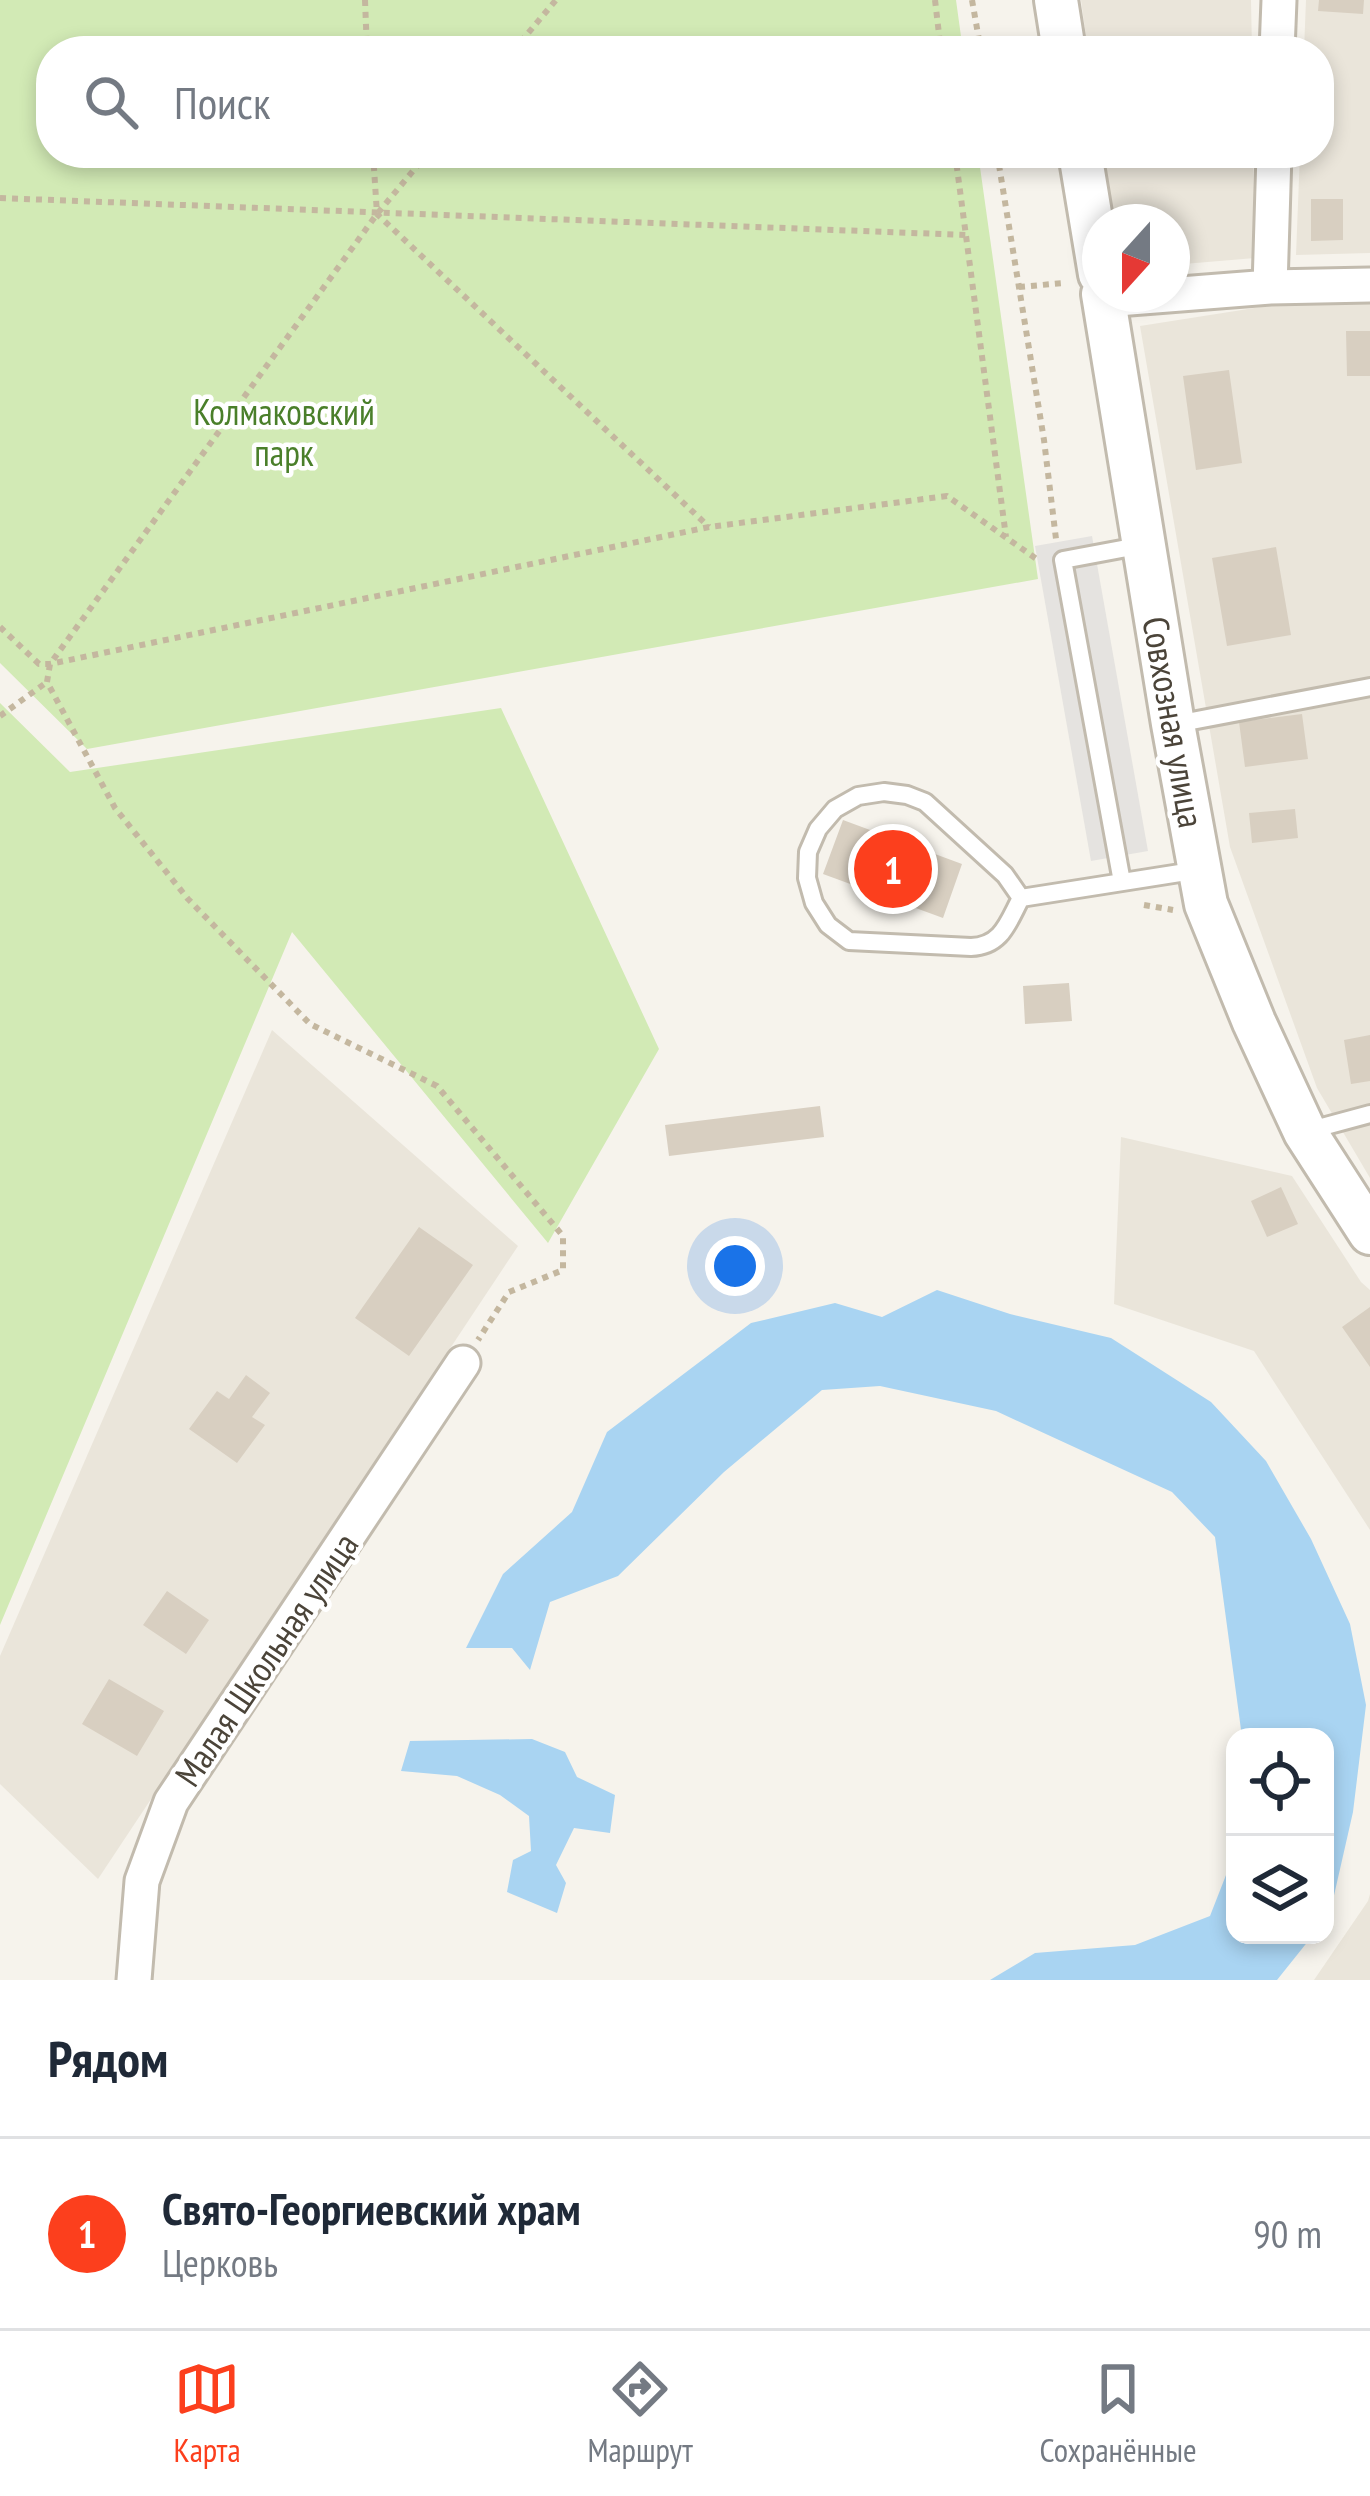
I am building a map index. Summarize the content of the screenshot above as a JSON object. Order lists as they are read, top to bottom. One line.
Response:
{"streets":{"street":["Совхозная улица","Малая Школьная улица"]},"parks":["Колмаковский парк"],"north":"bottom","page":{"search":"Поиск","pins":"1","heading":"Рядом","list":[{"mark":"1","name":"Свято-Георгиевский храм","note":"Церковь","value":"90 m"}],"nav":["Карта","Маршрут","Сохранённые"]}}
